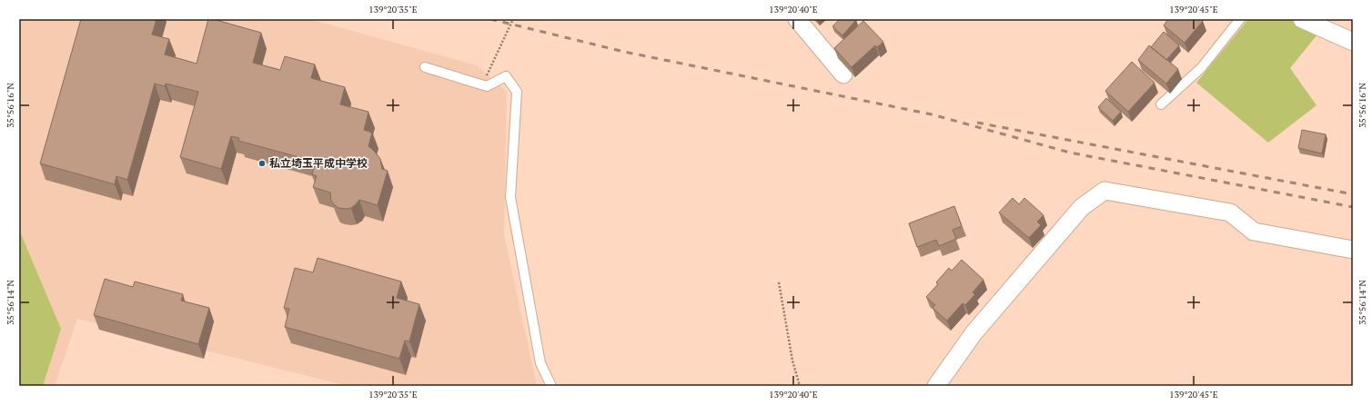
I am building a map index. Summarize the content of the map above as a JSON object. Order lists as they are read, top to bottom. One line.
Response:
{"places":["私立埼玉平成中学校"],"coordinates":["139°20'35\"E","139°20'40\"E","139°20'45\"E","35°56'16\"N","35°56'14\"N"]}
